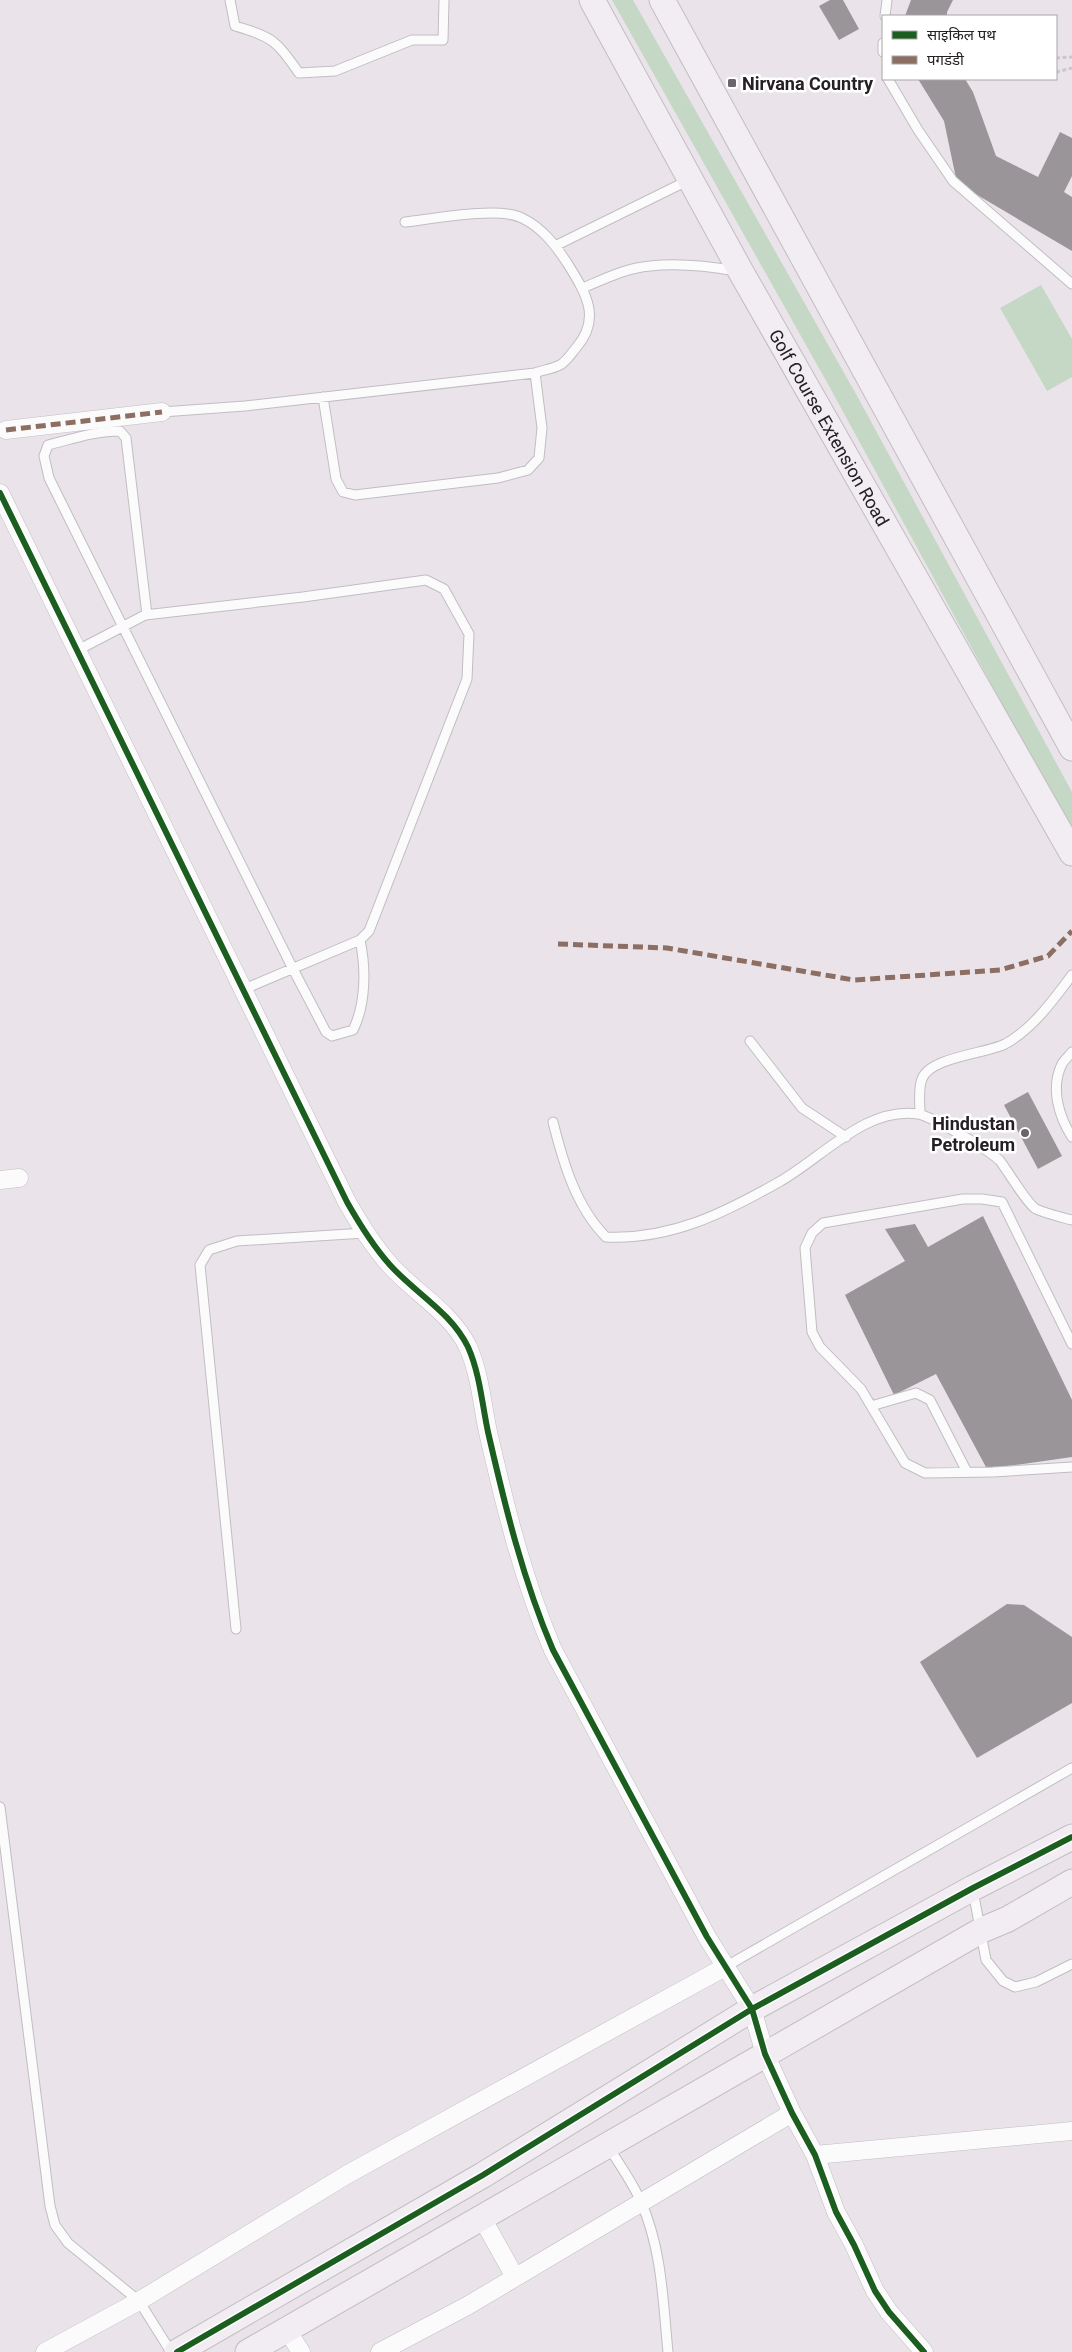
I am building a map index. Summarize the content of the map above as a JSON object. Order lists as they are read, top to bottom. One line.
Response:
{"streets":{"street":["Golf Course Extension Road"]},"places":{"transit":["Nirvana Country"],"other":["Hindustan Petroleum"]},"legend":["साइकिल पथ","पगडंडी"]}
